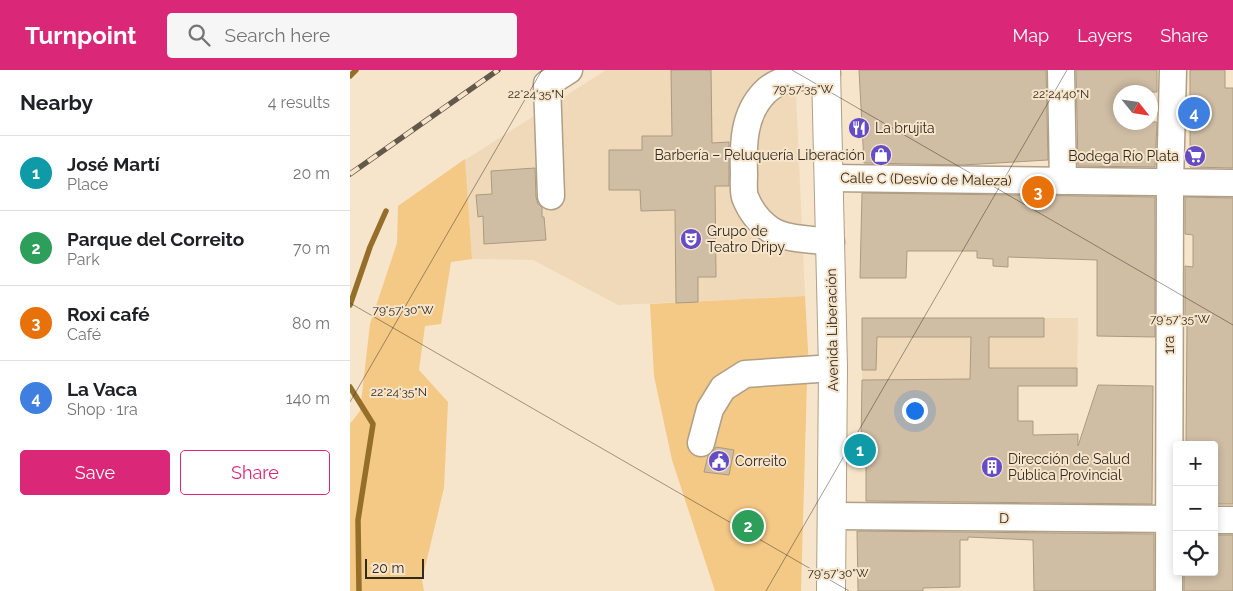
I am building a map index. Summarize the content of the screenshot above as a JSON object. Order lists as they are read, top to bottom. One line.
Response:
{"streets":{"main road":["Avenida Liberación"],"street":["Calle C (Desvío de Maleza)","1ra","D"]},"crossings":[["Calle C (Desvío de Maleza)","Avenida Liberación"],["Calle C (Desvío de Maleza)","1ra"],["Avenida Liberación","D"],["1ra","D"]],"places":{"restaurant":["La brujita"],"shop":["Barbería – Peluquería Liberación"],"supermarket":["Bodega Río Plata"],"theatre":["Grupo de Teatro Dripy"],"public building":["Correito"],"building":["Dirección de Salud Pública Provincial"]},"scale_bar":"20 m","north":"bottom right","page":{"header":"Turnpoint","search":"Search here","nav":["Map","Layers","Share"],"heading":["Nearby","4 results"],"pins":["4","3","1","2"],"list":[{"mark":"1","name":"José Martí","note":"Place","value":"20 m"},{"mark":"2","name":"Parque del Correito","note":"Park","value":"70 m"},{"mark":"3","name":"Roxi café","note":"Café","value":"80 m"},{"mark":"4","name":"La Vaca","note":"Shop · 1ra","value":"140 m"}],"buttons":["Save","Share"],"map_buttons":["+","−"],"scale":"20 m"},"coordinates":["79°57'35\"W","22°24'35\"N","22°24'40\"N","79°57'30\"W"]}
